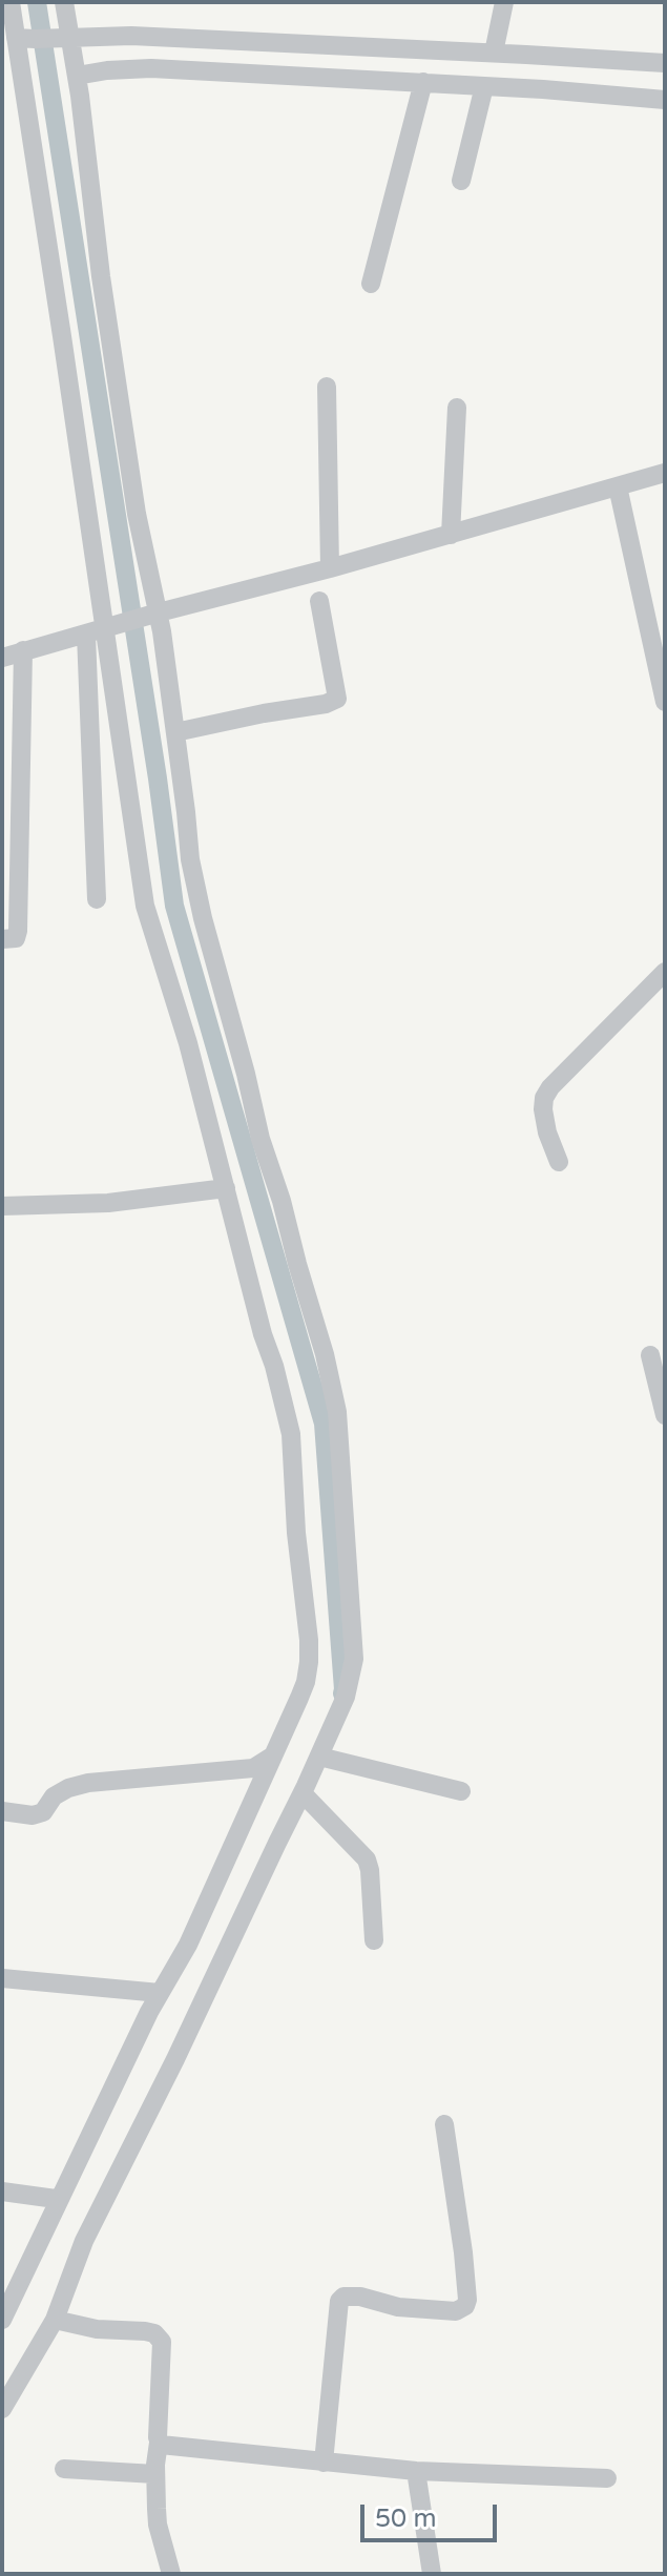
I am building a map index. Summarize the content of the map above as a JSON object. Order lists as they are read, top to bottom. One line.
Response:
{"scale_bar":"50 m"}
